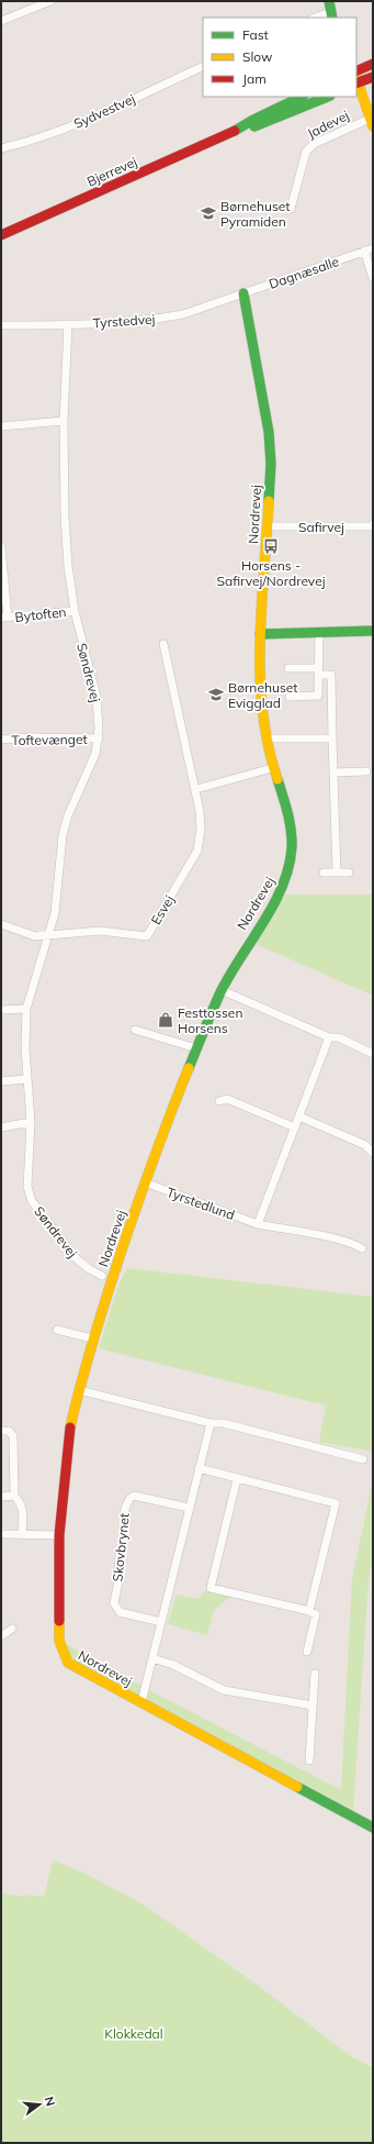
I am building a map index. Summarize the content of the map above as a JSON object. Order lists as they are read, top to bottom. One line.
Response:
{"streets":{"street":["Sydvestvej","Jadevej","Bjerrevej","Dagnæsalle","Tyrstedvej","Nordrevej","Safirvej","Bytoften","Søndrevej","Toftevænget","Esvej","Tyrstedlund","Skovbrynet"]},"crossings":[["Dagnæsalle","Tyrstedvej"],["Dagnæsalle","Nordrevej"],["Tyrstedvej","Nordrevej"],["Tyrstedvej","Søndrevej"],["Nordrevej","Safirvej"],["Nordrevej","Tyrstedlund"],["Bytoften","Søndrevej"],["Søndrevej","Toftevænget"],["Søndrevej","Esvej"]],"parks":["Klokkedal"],"places":{"school or university":["Børnehuset Pyramiden","Børnehuset Evigglad"],"bus stop":["Horsens - Safirvej/Nordrevej"],"shop":["Festtossen Horsens"]},"legend":["Fast","Slow","Jam"],"north":"right"}
